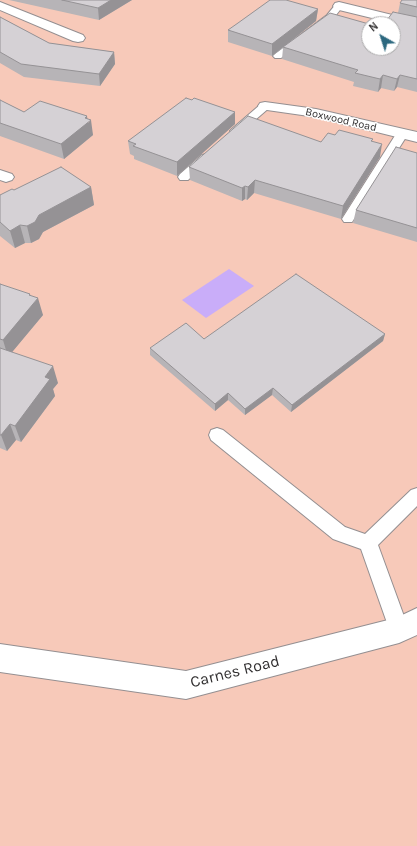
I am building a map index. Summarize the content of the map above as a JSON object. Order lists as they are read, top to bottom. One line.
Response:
{"streets":{"street":["Boxwood Road","Carnes Road"]},"north":"top left"}
